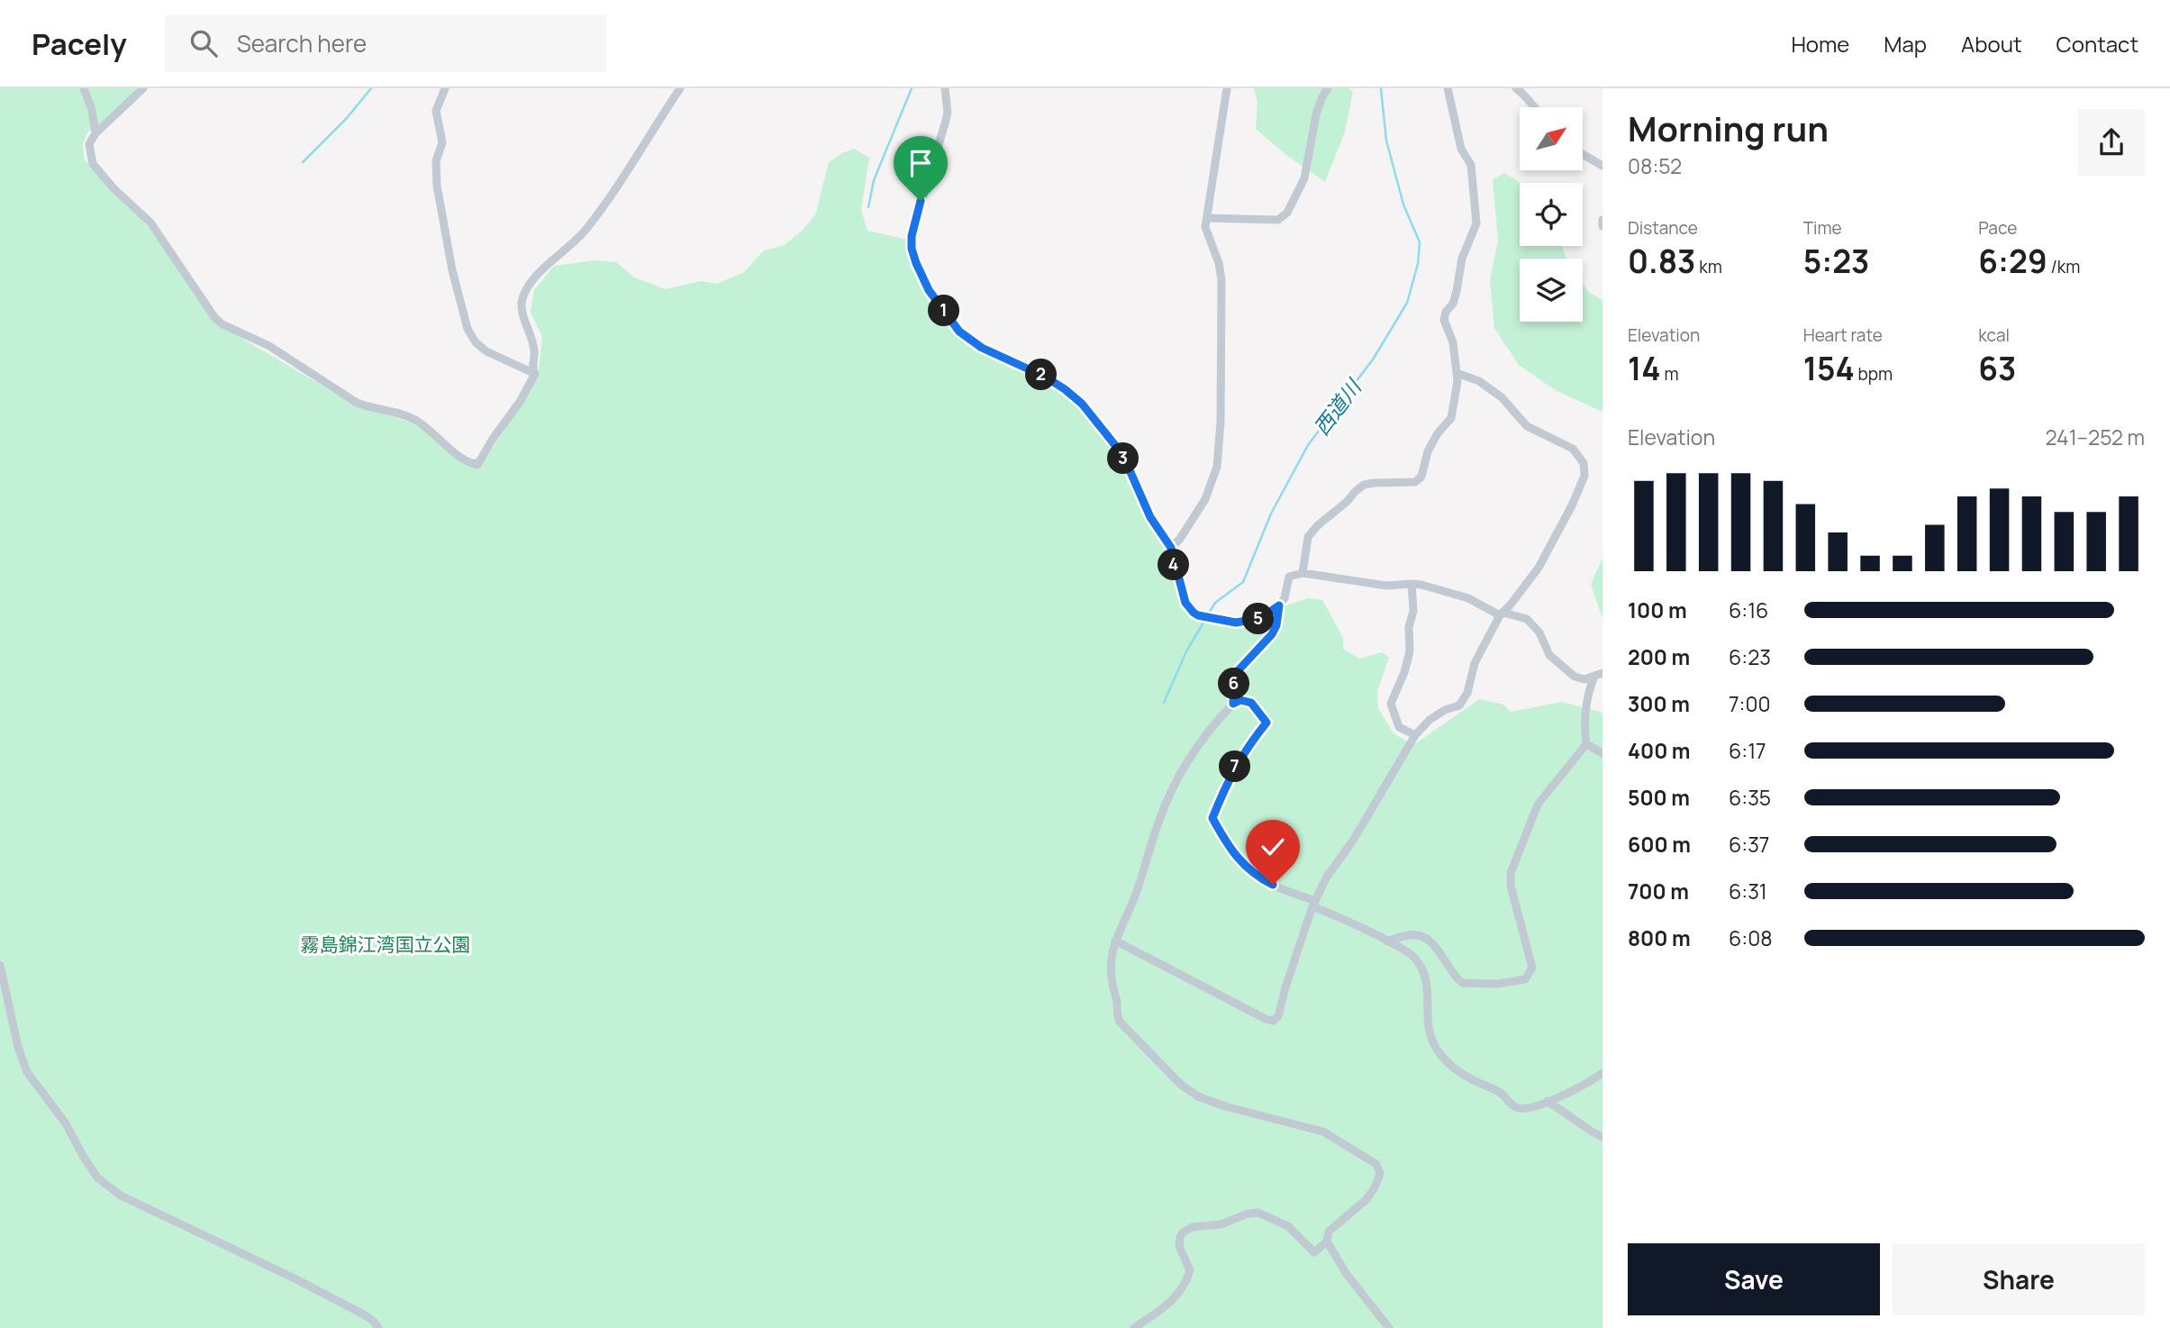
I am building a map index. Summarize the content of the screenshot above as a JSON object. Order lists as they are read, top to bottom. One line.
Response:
{"water":["西道川"],"parks":["霧島錦江湾国立公園"],"north":"top right","page":{"header":"Pacely","search":"Search here","nav":["Home","Map","About","Contact"],"heading":["Morning run","08:52"],"stats":[["Distance","0.83 km"],["Time","5:23"],["Pace","6:29 /km"],["Elevation","14 m"],["Heart rate","154 bpm"],["kcal","63"]],"pins":["1","2","3","4","5","6","7"],"chart":["Elevation","241–252 m"],"list":[{"name":"100 m","note":"6:16"},{"name":"200 m","note":"6:23"},{"name":"300 m","note":"7:00"},{"name":"400 m","note":"6:17"},{"name":"500 m","note":"6:35"},{"name":"600 m","note":"6:37"},{"name":"700 m","note":"6:31"},{"name":"800 m","note":"6:08"}],"buttons":["Save","Share"]}}
